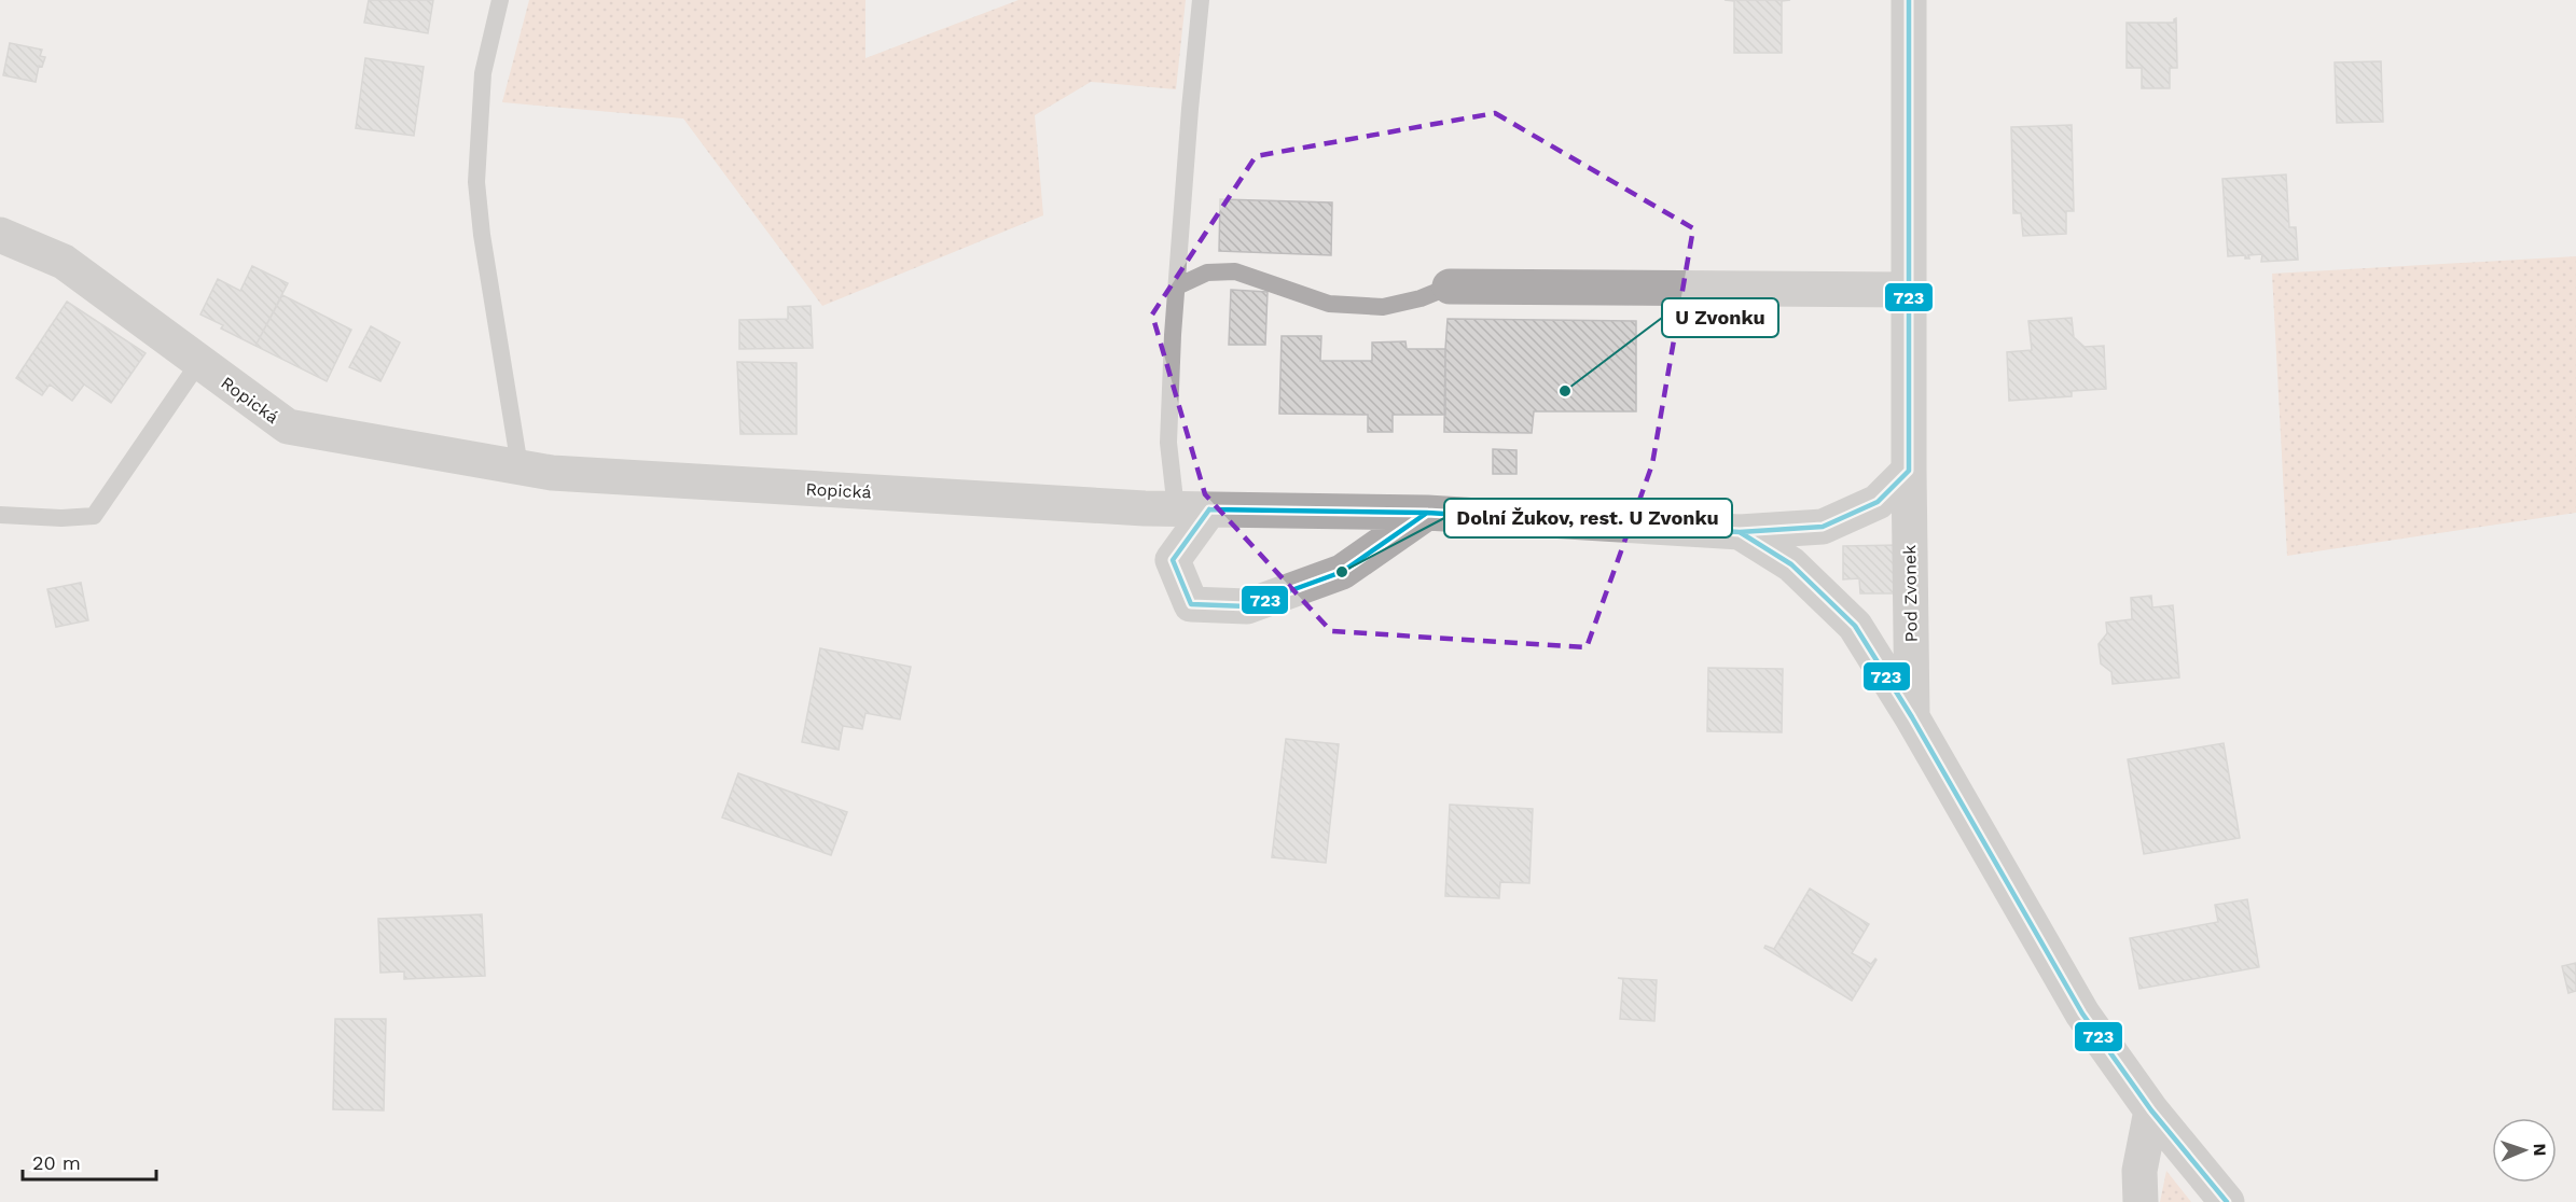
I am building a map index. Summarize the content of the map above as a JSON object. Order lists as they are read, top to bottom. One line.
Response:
{"streets":{"street":["Ropická","Pod Zvonek"]},"crossings":[["Ropická","Pod Zvonek"]],"places":["U Zvonku","Dolní Žukov, rest. U Zvonku"],"lines":["transit line 723"],"scale_bar":"20 m","north":"right"}
